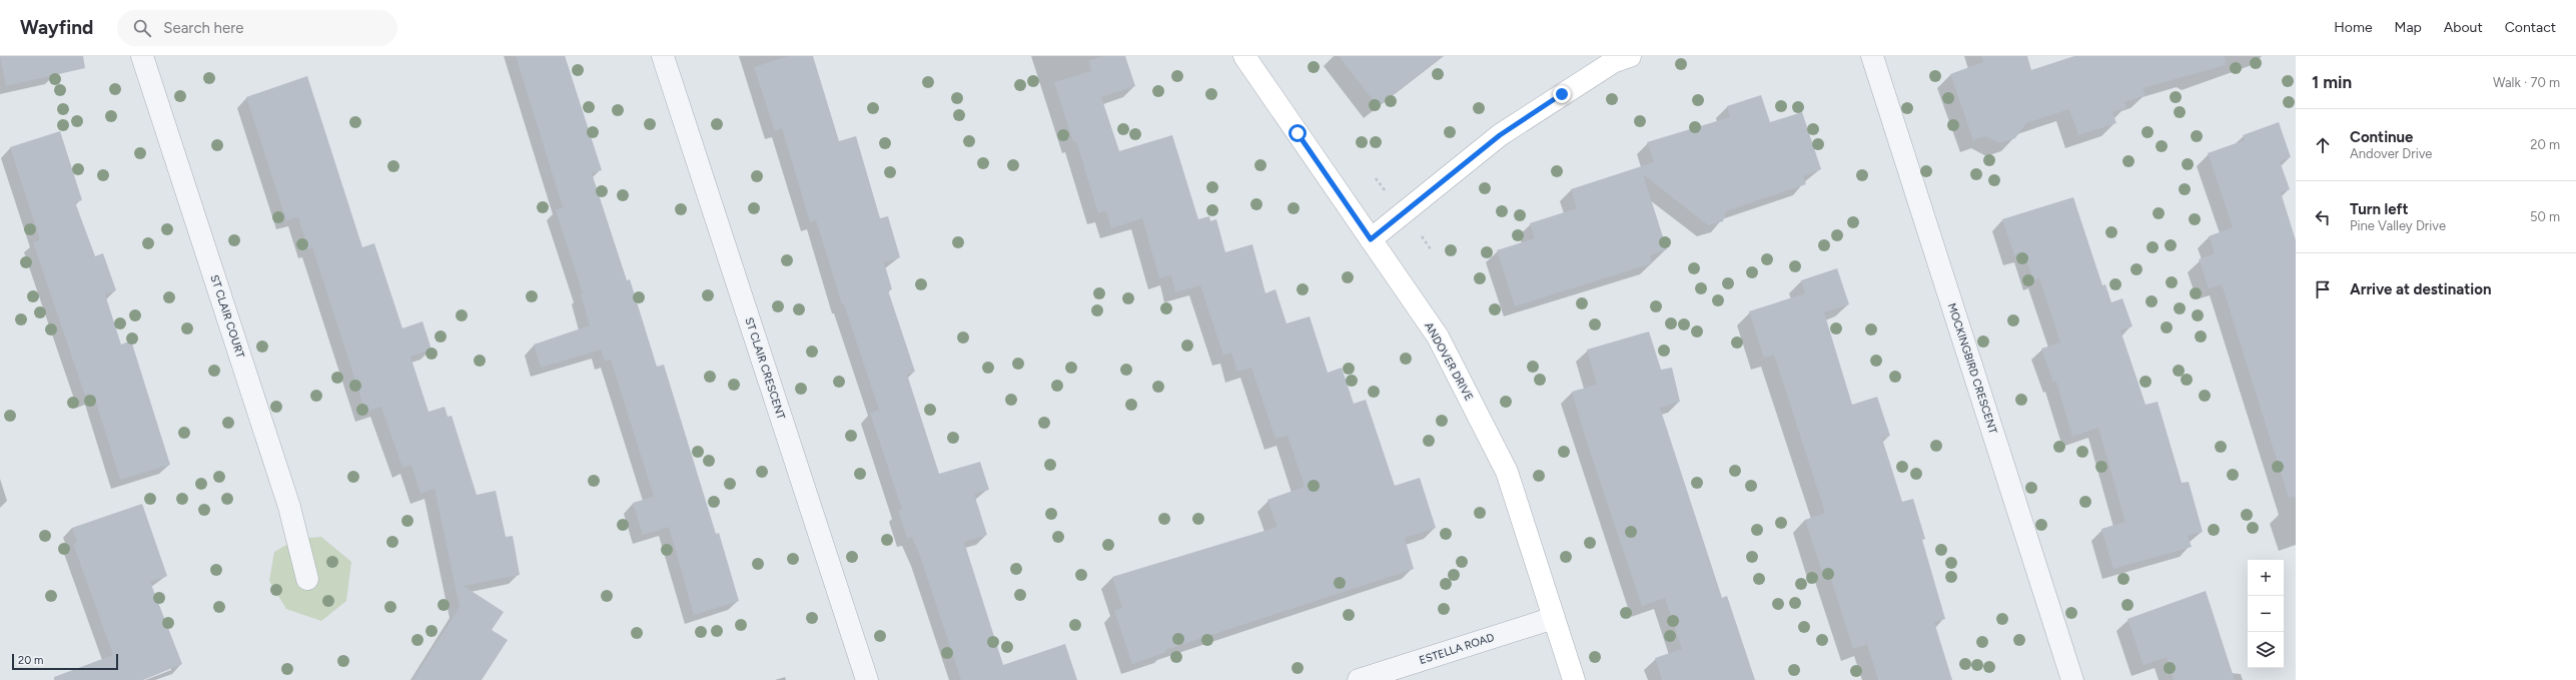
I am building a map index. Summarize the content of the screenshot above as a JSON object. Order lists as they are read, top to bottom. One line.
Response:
{"streets":{"street":["ST CLAIR COURT","ANDOVER DRIVE","ST CLAIR CRESCENT","MOCKINGBIRD CRESCENT","ESTELLA ROAD"]},"crossings":[["ANDOVER DRIVE","ESTELLA ROAD"]],"scale_bar":"20 m","page":{"header":"Wayfind","search":"Search here","nav":["Home","Map","About","Contact"],"heading":["1 min","Walk · 70 m"],"list":[["Continue","Andover Drive","20 m"],["Turn left","Pine Valley Drive","50 m"],"Arrive at destination"],"map_buttons":["+","−"],"scale":"20 m"}}
